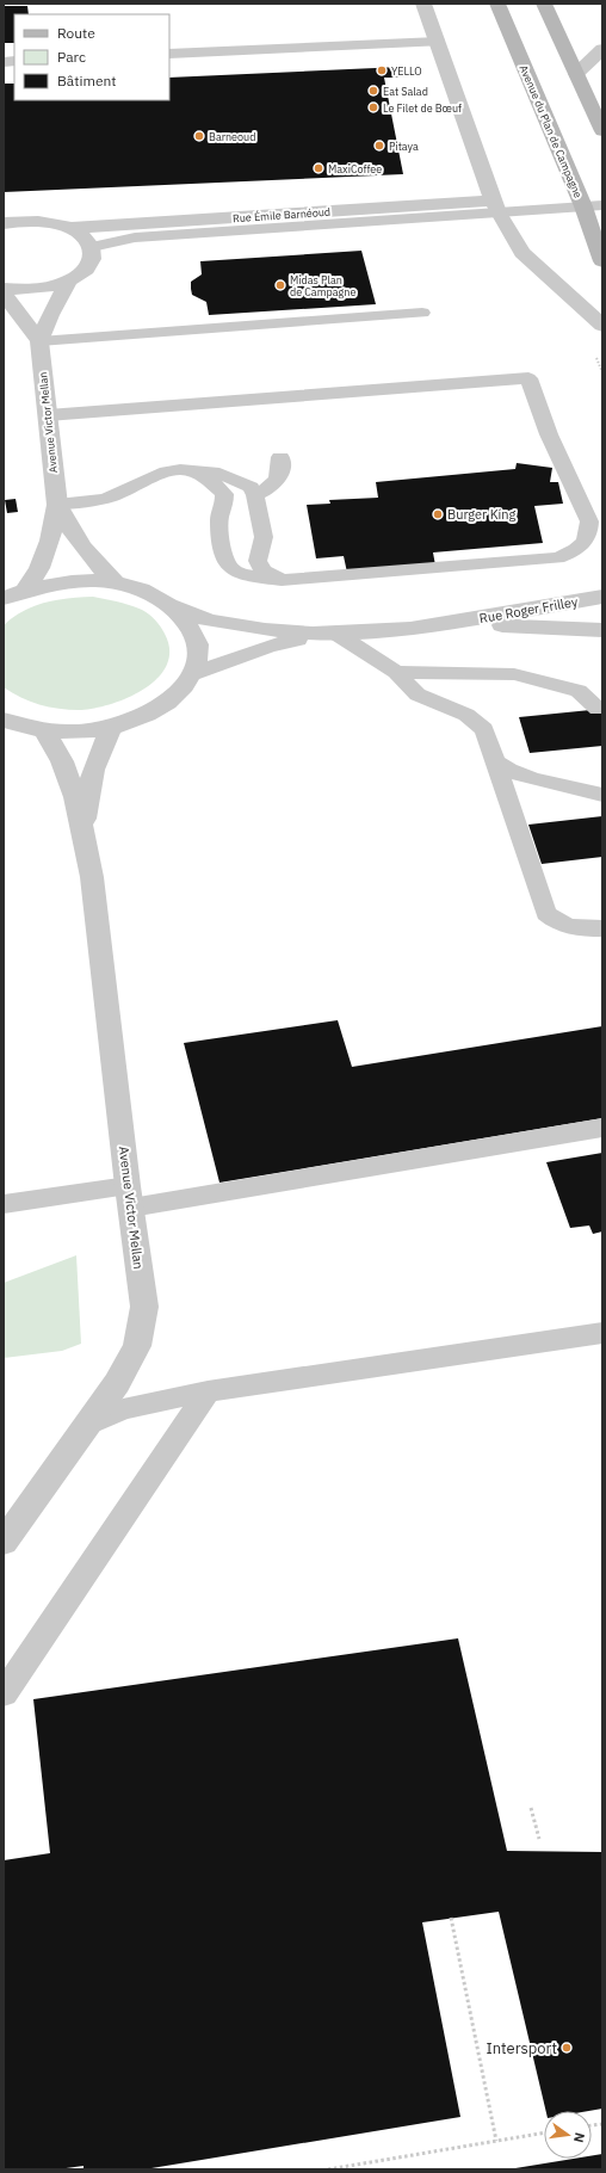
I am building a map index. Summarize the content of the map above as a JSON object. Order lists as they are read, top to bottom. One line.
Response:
{"streets":{"main road":["Avenue du Plan de Campagne"],"street":["Rue Émile Barnéoud","Avenue Victor Mellan","Rue Roger Frilley"]},"crossings":[["Avenue Victor Mellan","Rue Roger Frilley"]],"places":["YELLO","Eat Salad","Le Filet de Bœuf","Barneoud","Pitaya","MaxiCoffee","Midas Plan de Campagne","Burger King","Intersport"],"legend":["Route","Parc","Bâtiment"],"north":"right"}
